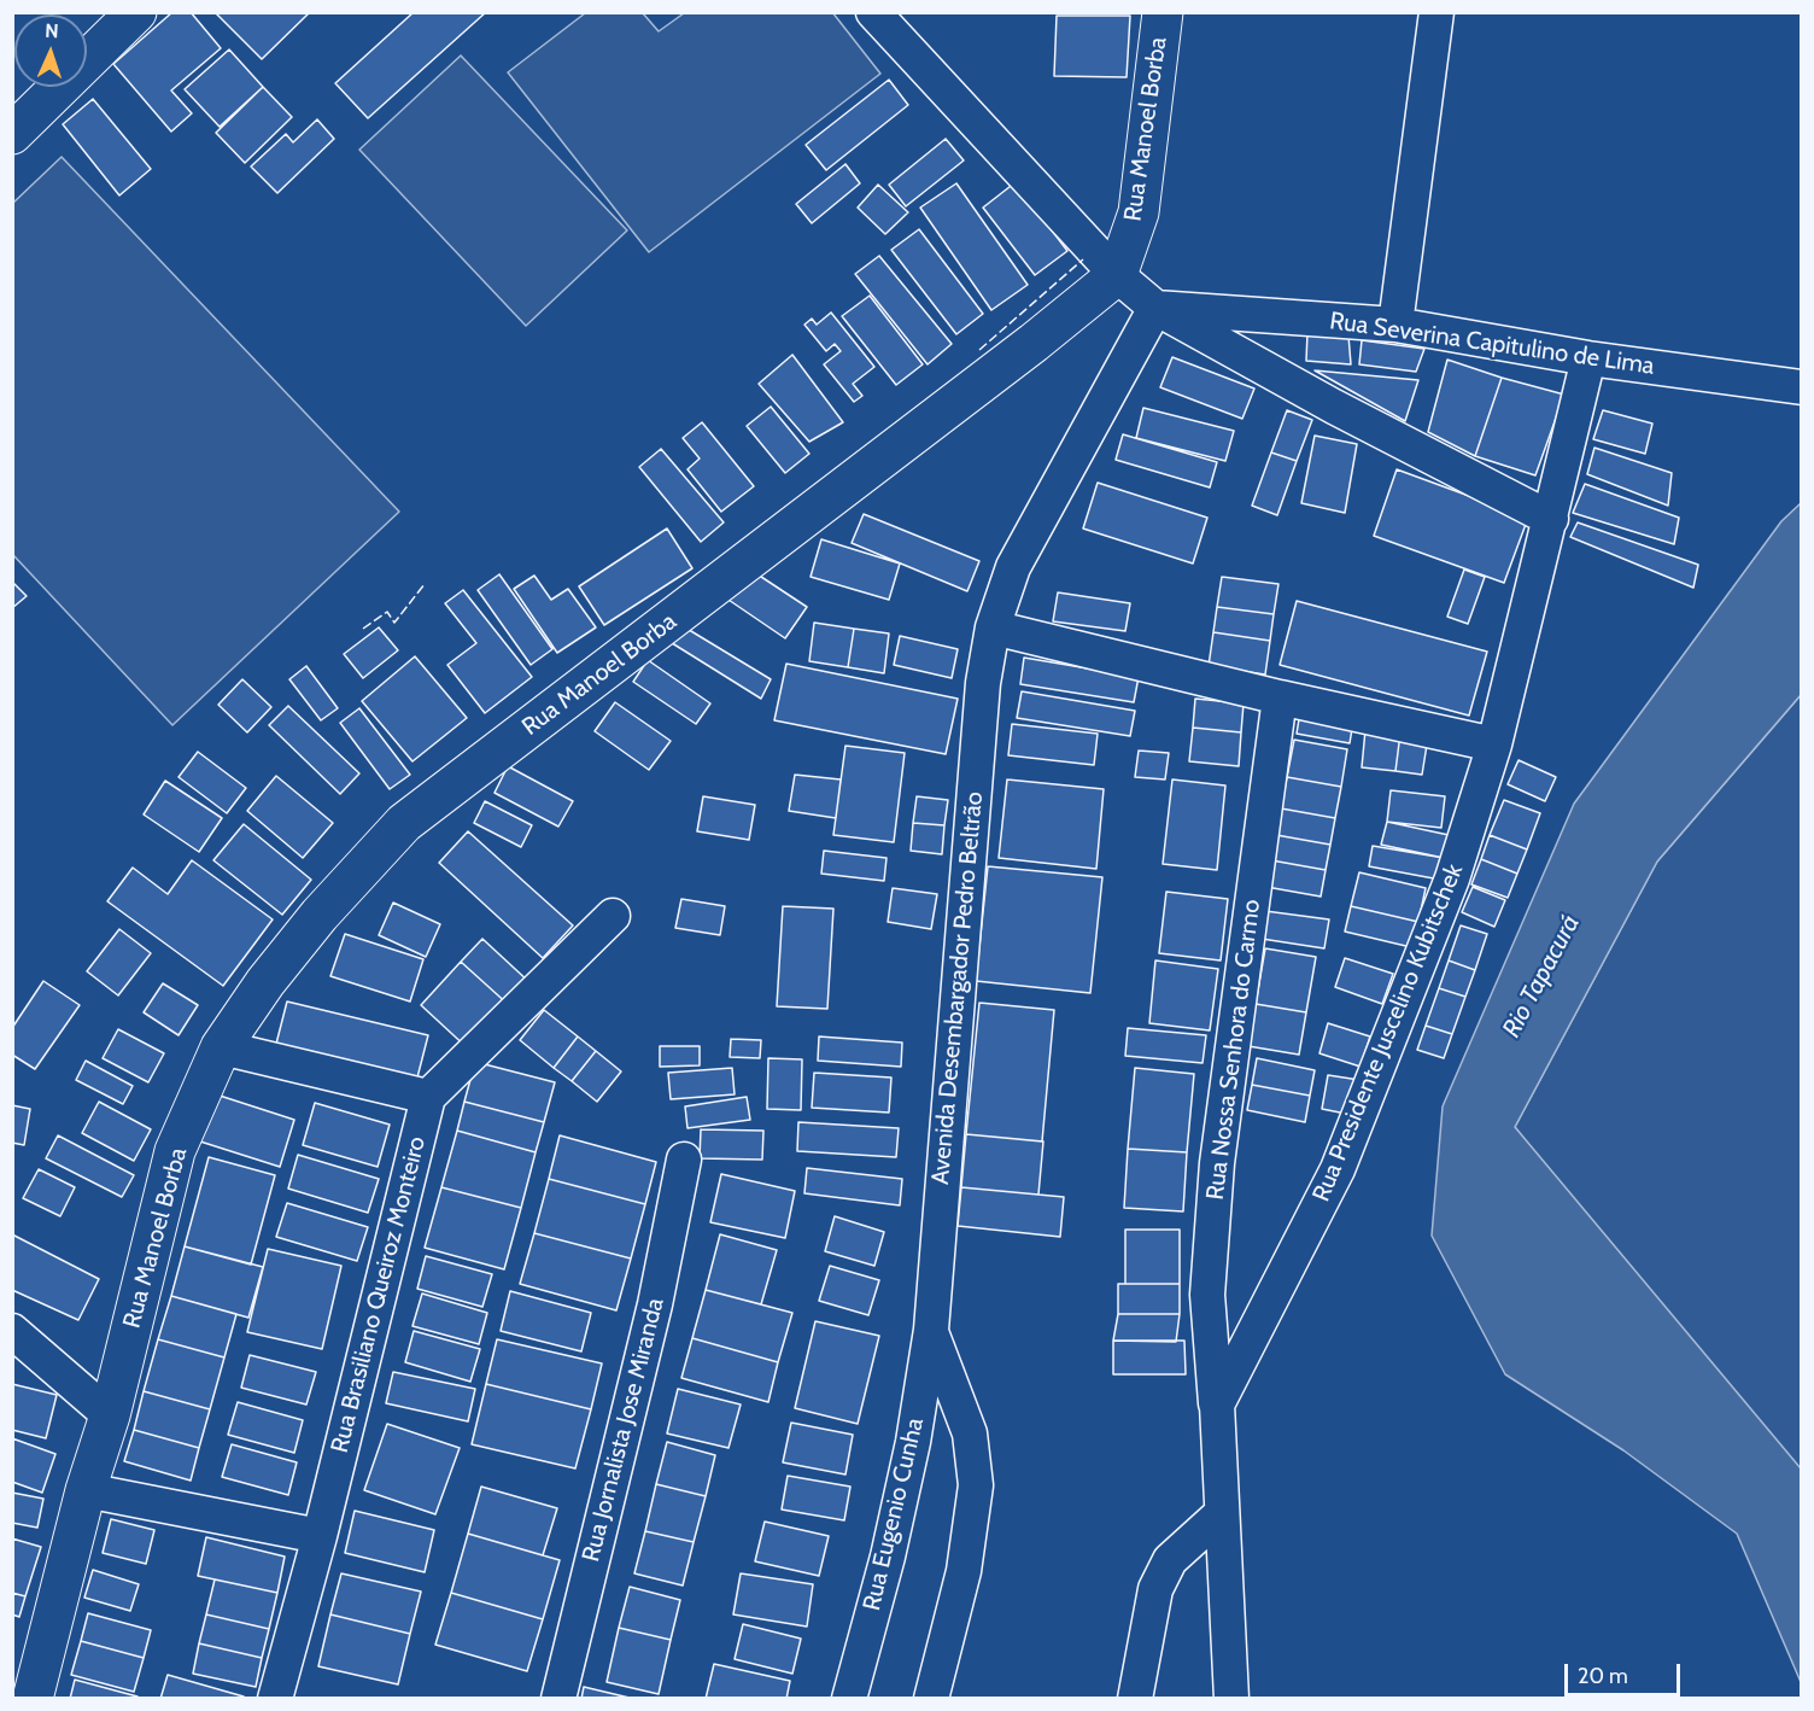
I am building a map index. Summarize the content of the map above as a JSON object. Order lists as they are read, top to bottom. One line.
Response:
{"streets":{"street":["Rua Manoel Borba","Rua Severina Capitulino de Lima","Avenida Desembargador Pedro Beltrão","Rua Presidente Juscelino Kubitschek","Rua Nossa Senhora do Carmo","Rua Brasiliano Queiroz Monteiro","Rua Jornalista Jose Miranda","Rua Eugenio Cunha"]},"crossings":[["Rua Severina Capitulino de Lima","Avenida Desembargador Pedro Beltrão"],["Rua Severina Capitulino de Lima","Rua Presidente Juscelino Kubitschek"],["Avenida Desembargador Pedro Beltrão","Rua Eugenio Cunha"],["Rua Presidente Juscelino Kubitschek","Rua Nossa Senhora do Carmo"]],"water":["Rio Tapacurá"],"scale_bar":"20 m","north":"top"}
